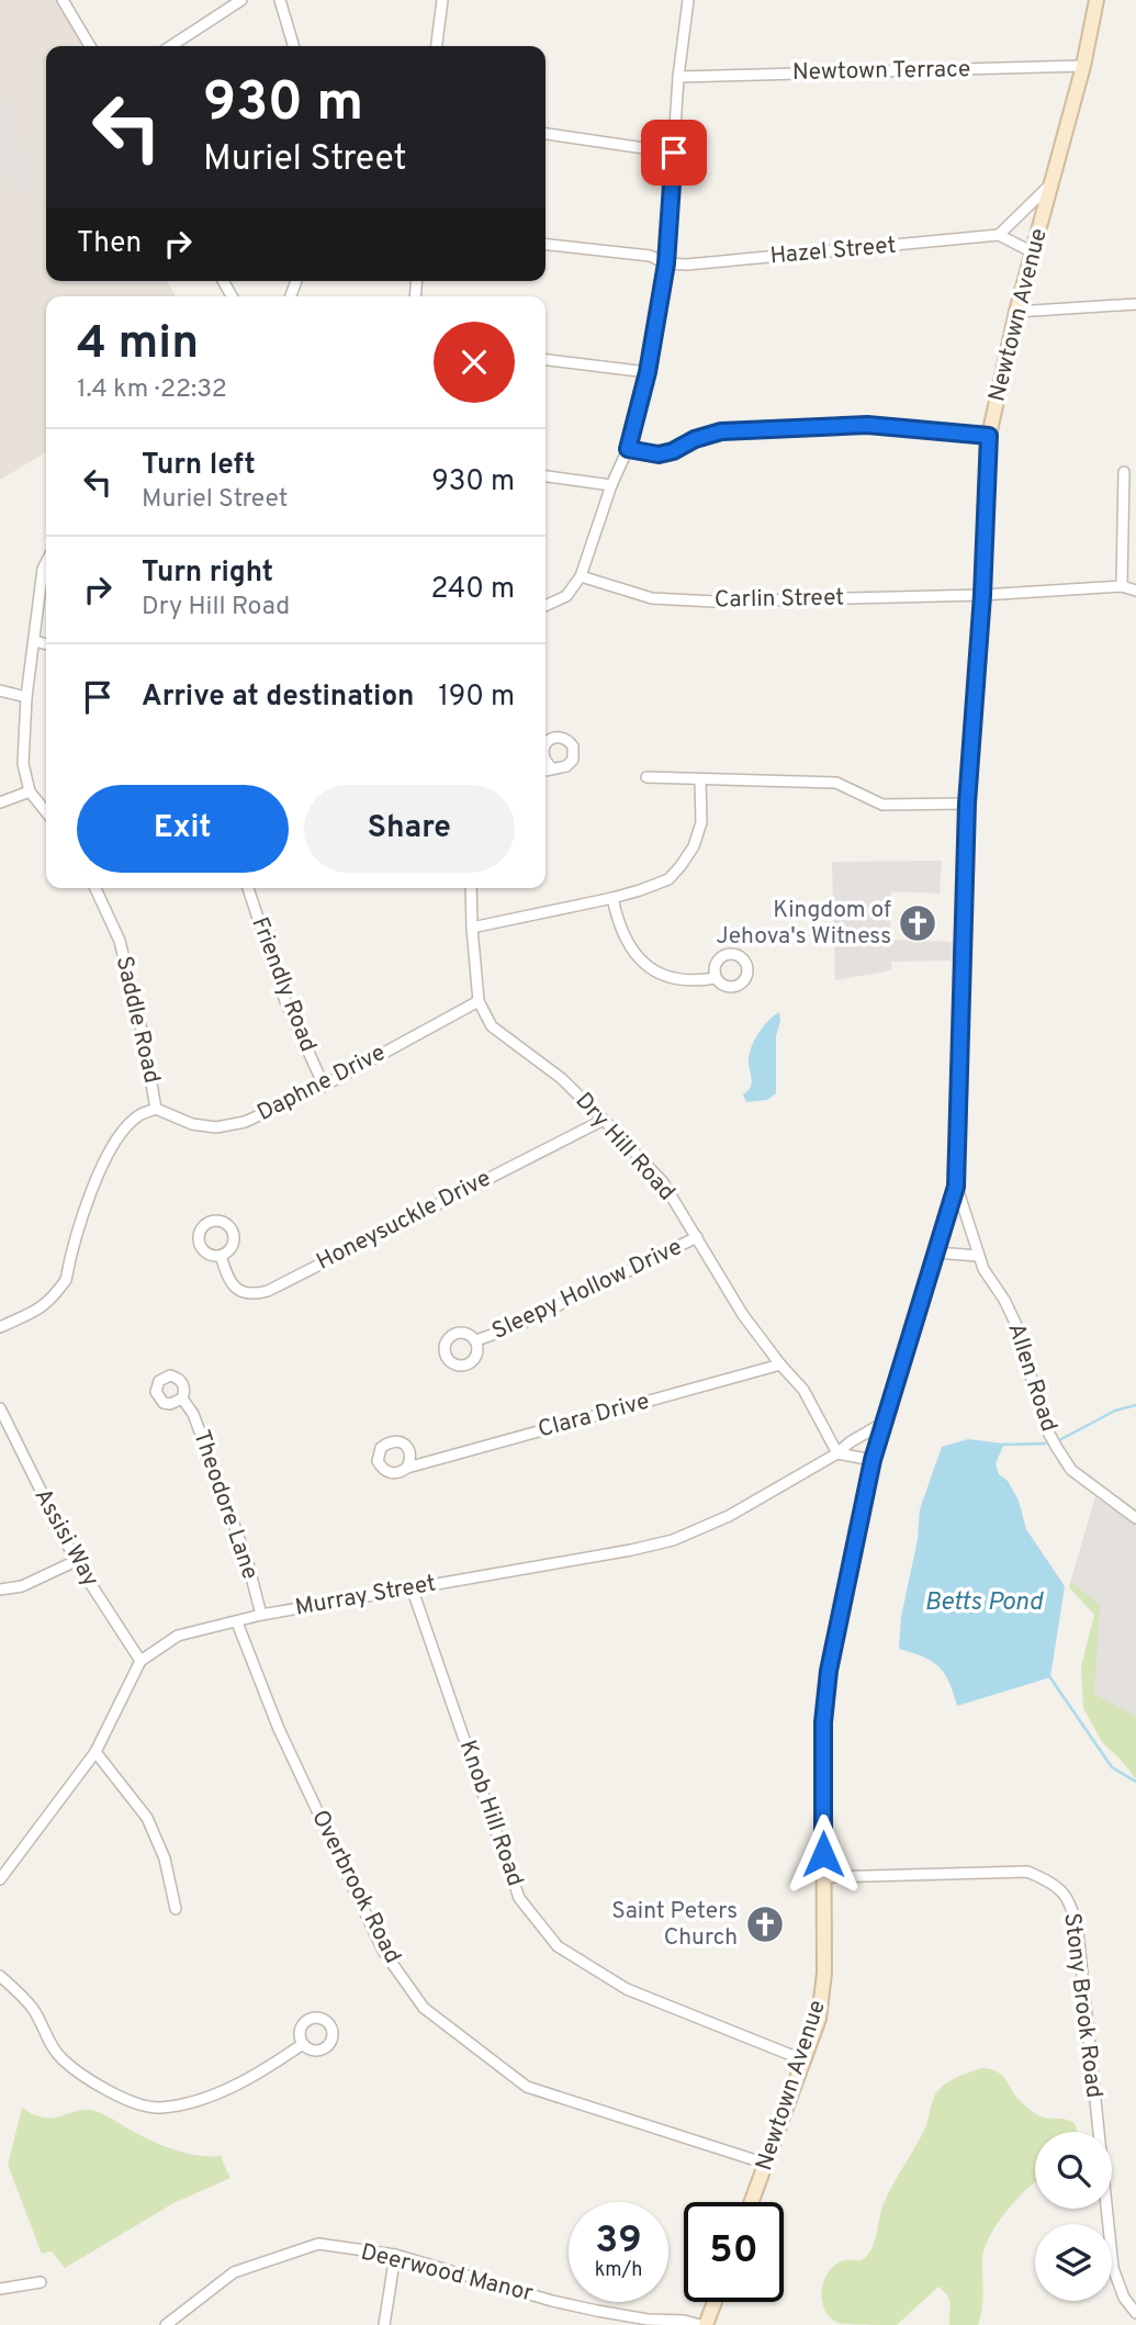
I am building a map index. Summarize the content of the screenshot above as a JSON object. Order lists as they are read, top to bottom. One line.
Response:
{"streets":{"main road":["Newtown Avenue"],"street":["Newtown Terrace","Hazel Street","Carlin Street","Friendly Road","Saddle Road","Daphne Drive","Dry Hill Road","Honeysuckle Drive","Sleepy Hollow Drive","Allen Road","Clara Drive","Theodore Lane","Assisi Way","Murray Street","Knob Hill Road","Overbrook Road","Stony Brook Road","Deerwood Manor"]},"crossings":[["Newtown Terrace","Newtown Avenue"],["Newtown Avenue","Carlin Street"],["Newtown Avenue","Allen Road"],["Newtown Avenue","Murray Street"],["Newtown Avenue","Knob Hill Road"],["Newtown Avenue","Overbrook Road"],["Newtown Avenue","Stony Brook Road"],["Friendly Road","Daphne Drive"],["Saddle Road","Daphne Drive"],["Daphne Drive","Dry Hill Road"],["Dry Hill Road","Honeysuckle Drive"],["Dry Hill Road","Sleepy Hollow Drive"],["Dry Hill Road","Clara Drive"],["Dry Hill Road","Murray Street"],["Theodore Lane","Murray Street"],["Assisi Way","Murray Street"],["Murray Street","Knob Hill Road"],["Murray Street","Overbrook Road"]],"water":["Betts Pond"],"places":{"church":["Kingdom of Jehova's Witness","Saint Peters Church"]},"page":{"turn":["930 m","Muriel Street"],"then":"Then","heading":["4 min","1.4 km · 22:32"],"list":[{"name":"Turn left","note":"Muriel Street","value":"930 m"},{"name":"Turn right","note":"Dry Hill Road","value":"240 m"},{"name":"Arrive at destination","value":"190 m"}],"buttons":["Exit","Share"],"speed":"39 km/h","limit":"50"}}
